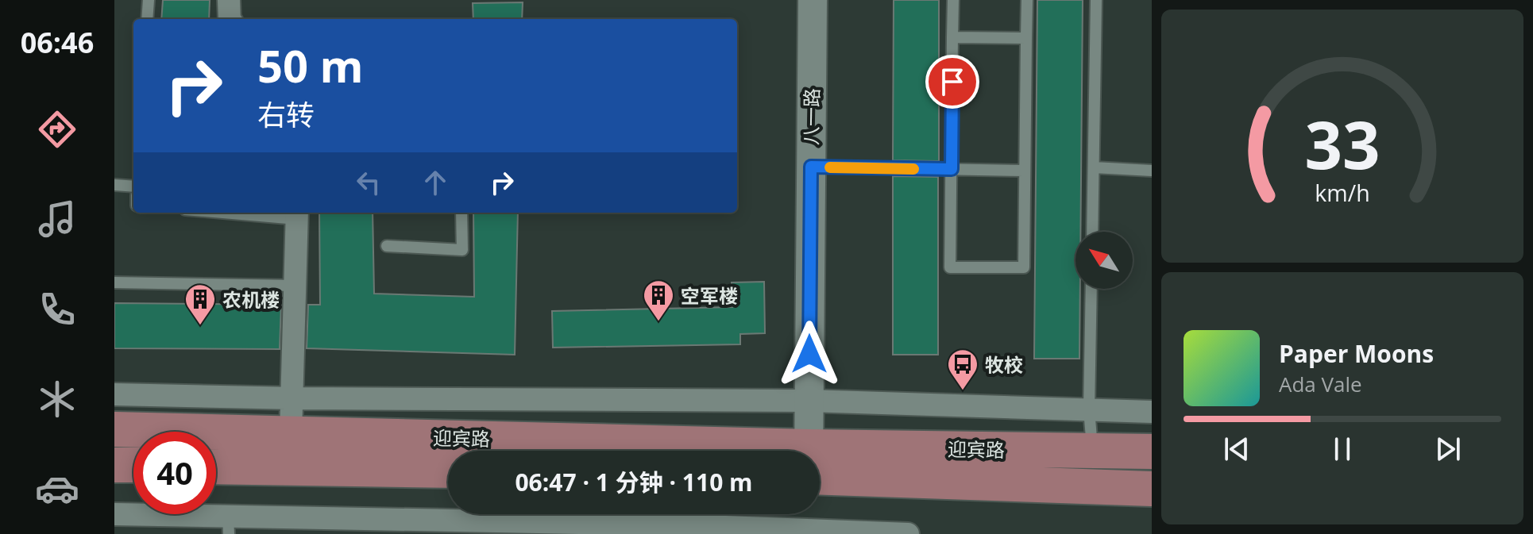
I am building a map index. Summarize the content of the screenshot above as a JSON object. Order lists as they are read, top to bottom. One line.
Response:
{"streets":{"main road":["迎宾路"],"street":["八一路"]},"places":{"building":["空军楼","农机楼"],"bus stop":["牧校"]},"north":"top left","page":{"tabs":"06:46","turn":["50 m","右转"],"song":["Paper Moons","Ada Vale"],"limit":"40","trip":"06:47 · 1 分钟 · 110 m","gauge":["33","km/h"]}}
